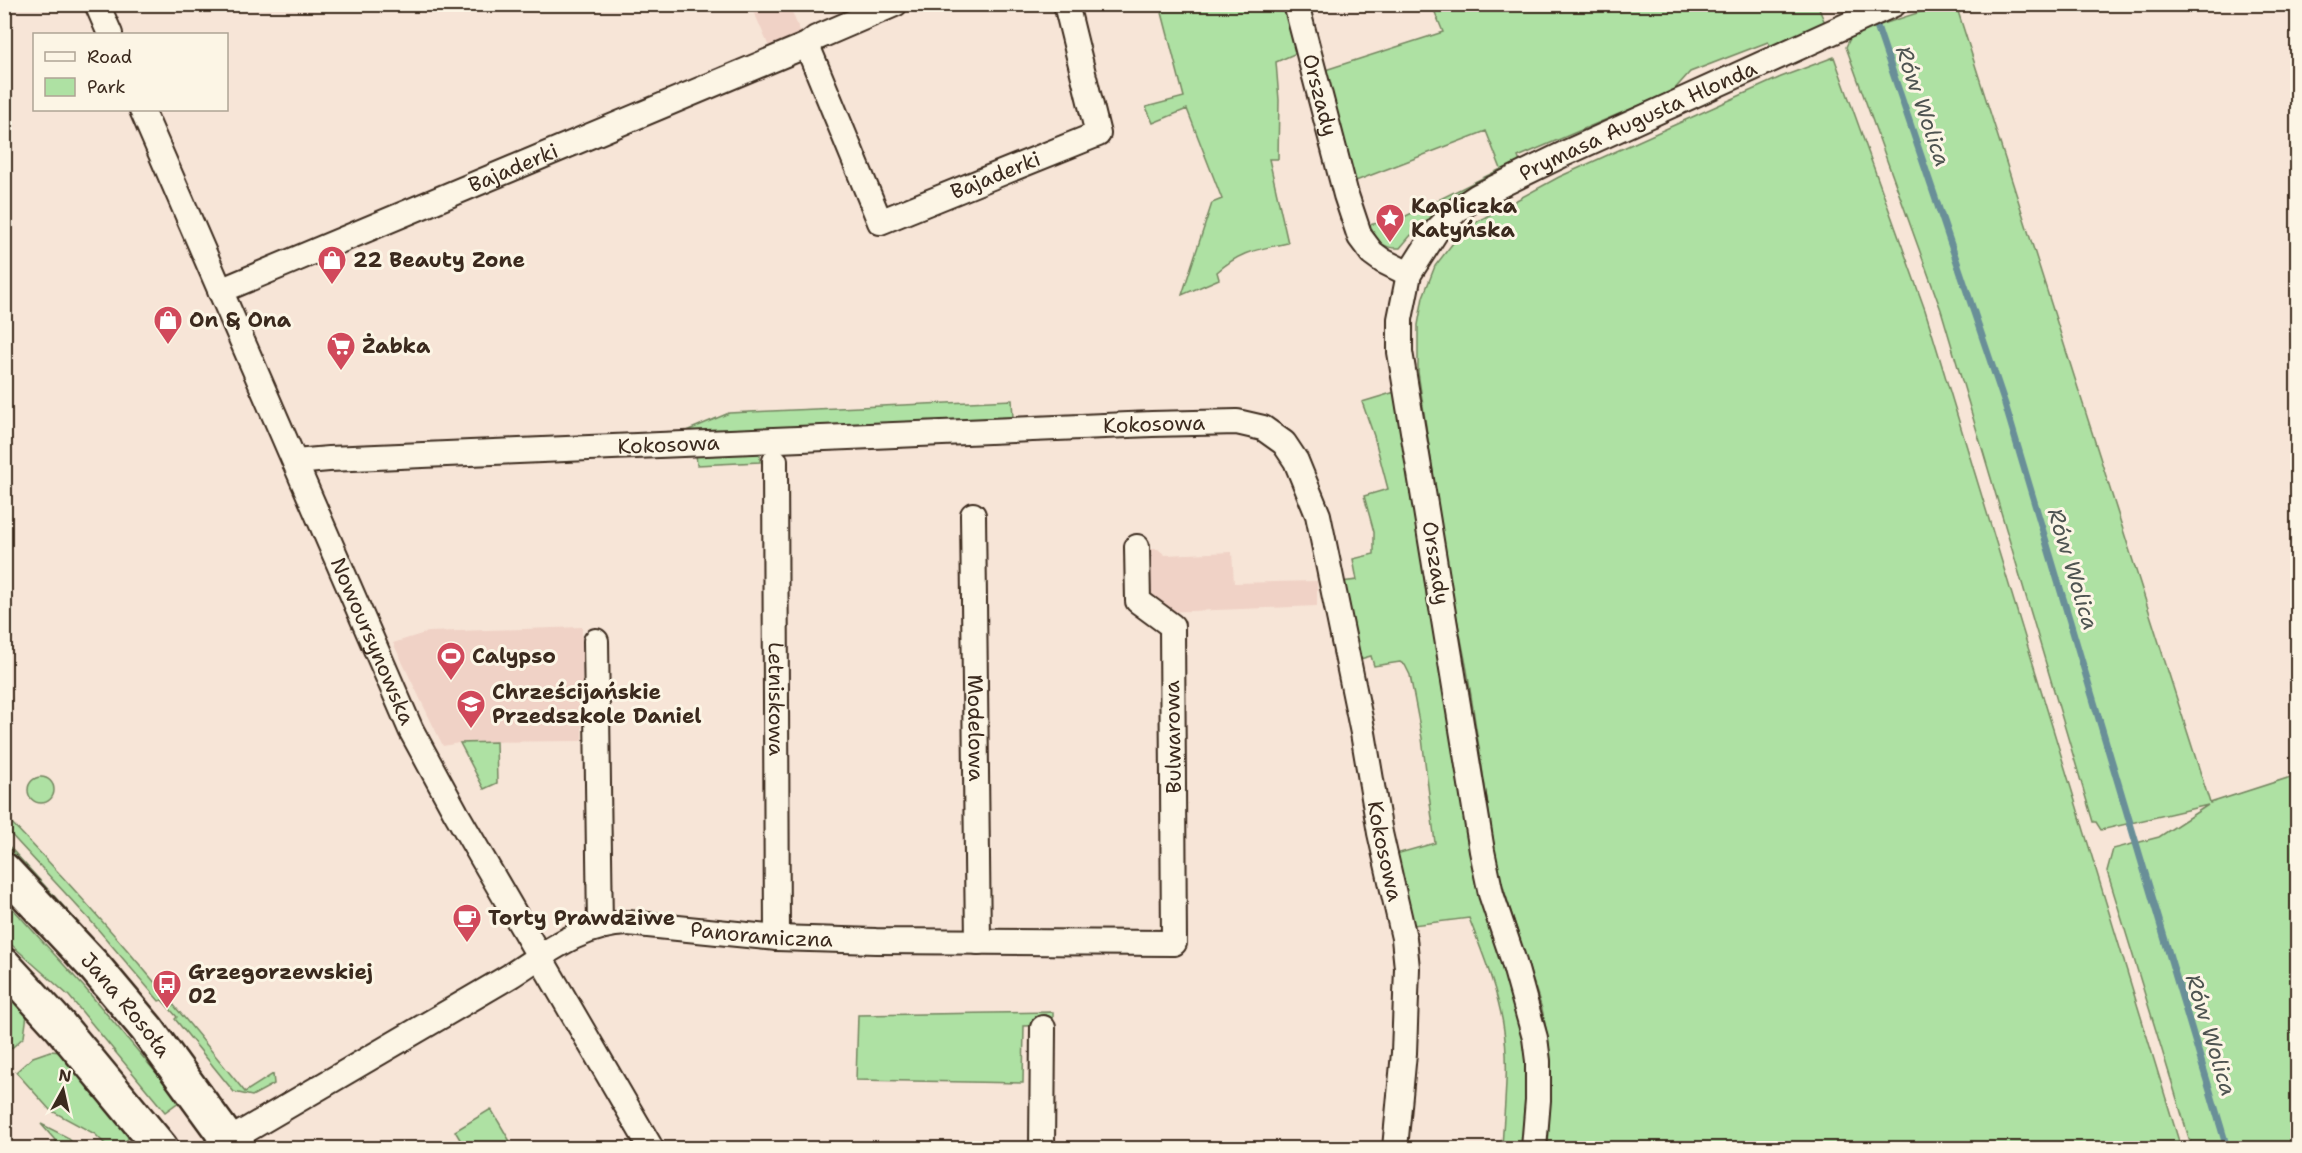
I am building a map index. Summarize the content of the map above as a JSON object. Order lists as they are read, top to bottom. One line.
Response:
{"streets":{"main road":["Jana Rosoła"],"street":["Orszady","Prymasa Augusta Hlonda","Bajaderki","Kokosowa","Nowoursynowska","Letniskowa","Modelowa","Bulwarowa","Panoramiczna"]},"crossings":[["Orszady","Prymasa Augusta Hlonda"],["Bajaderki","Nowoursynowska"],["Kokosowa","Nowoursynowska"],["Nowoursynowska","Panoramiczna"],["Letniskowa","Panoramiczna"],["Modelowa","Panoramiczna"],["Bulwarowa","Panoramiczna"],["Panoramiczna","Jana Rosoła"]],"water":["Rów Wolica"],"places":{"place":["Kapliczka Katyńska"],"shop":["22 Beauty Zone","On & Ona"],"supermarket":["Żabka"],"sports":["Calypso"],"school or university":["Chrześcijańskie Przedszkole Daniel"],"cafe":["Torty Prawdziwe"],"bus stop":["Grzegorzewskiej 02"]},"legend":["Road","Park"],"north":"top"}
